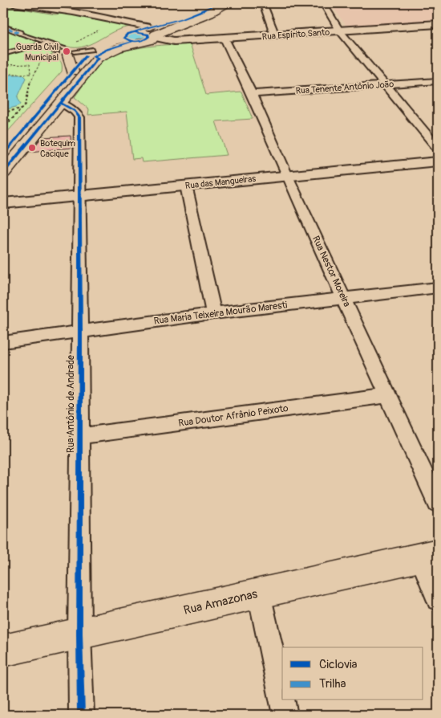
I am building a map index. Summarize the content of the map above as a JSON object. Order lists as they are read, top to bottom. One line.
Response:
{"streets":{"main road":["Rua Amazonas"],"street":["Rua Espírito Santo","Rua Tenente Antônio João","Rua das Mangueiras","Rua Nestor Moreira","Rua Maria Teixeira Mourão Maresti","Rua Antônio de Andrade","Rua Doutor Afrânio Peixoto"]},"crossings":[["Rua Espírito Santo","Rua Nestor Moreira"],["Rua Tenente Antônio João","Rua Nestor Moreira"],["Rua das Mangueiras","Rua Nestor Moreira"],["Rua das Mangueiras","Rua Antônio de Andrade"],["Rua Nestor Moreira","Rua Maria Teixeira Mourão Maresti"],["Rua Nestor Moreira","Rua Doutor Afrânio Peixoto"],["Rua Maria Teixeira Mourão Maresti","Rua Antônio de Andrade"],["Rua Antônio de Andrade","Rua Doutor Afrânio Peixoto"],["Rua Antônio de Andrade","Rua Amazonas"]],"places":["Guarda Civil Municipal","Botequim Cacique"],"legend":["Ciclovia","Trilha"]}
